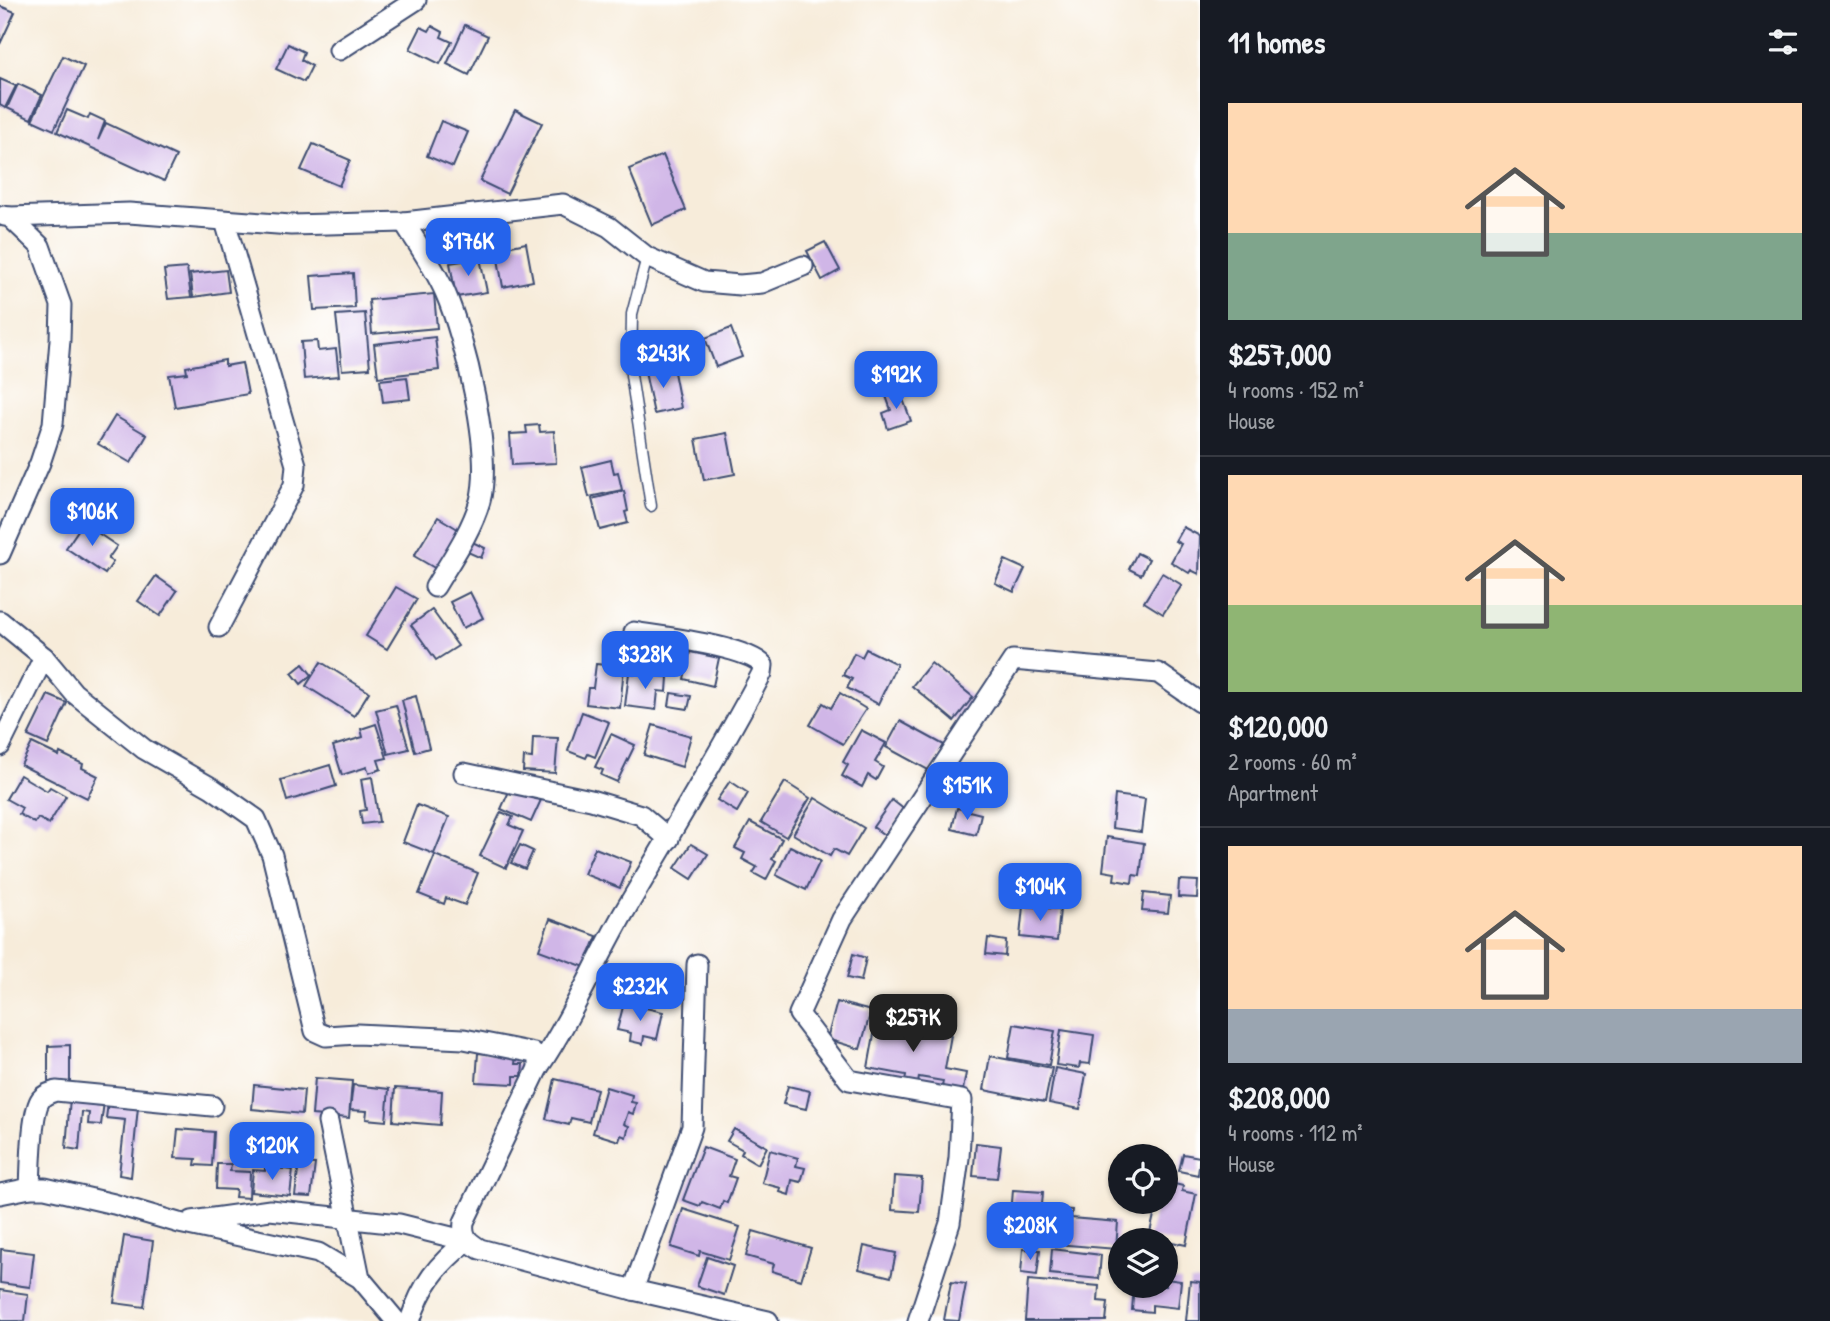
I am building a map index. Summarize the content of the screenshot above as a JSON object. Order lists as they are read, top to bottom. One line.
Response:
{"page":{"heading":"11 homes","list":[{"name":"$257,000","note":"4 rooms · 152 m² · House"},{"name":"$120,000","note":"2 rooms · 60 m² · Apartment"},{"name":"$208,000","note":"4 rooms · 112 m² · House"}],"price":["$176K","$243K","$192K","$106K","$328K","$151K","$104K","$232K","$257K","$120K","$208K"]}}
